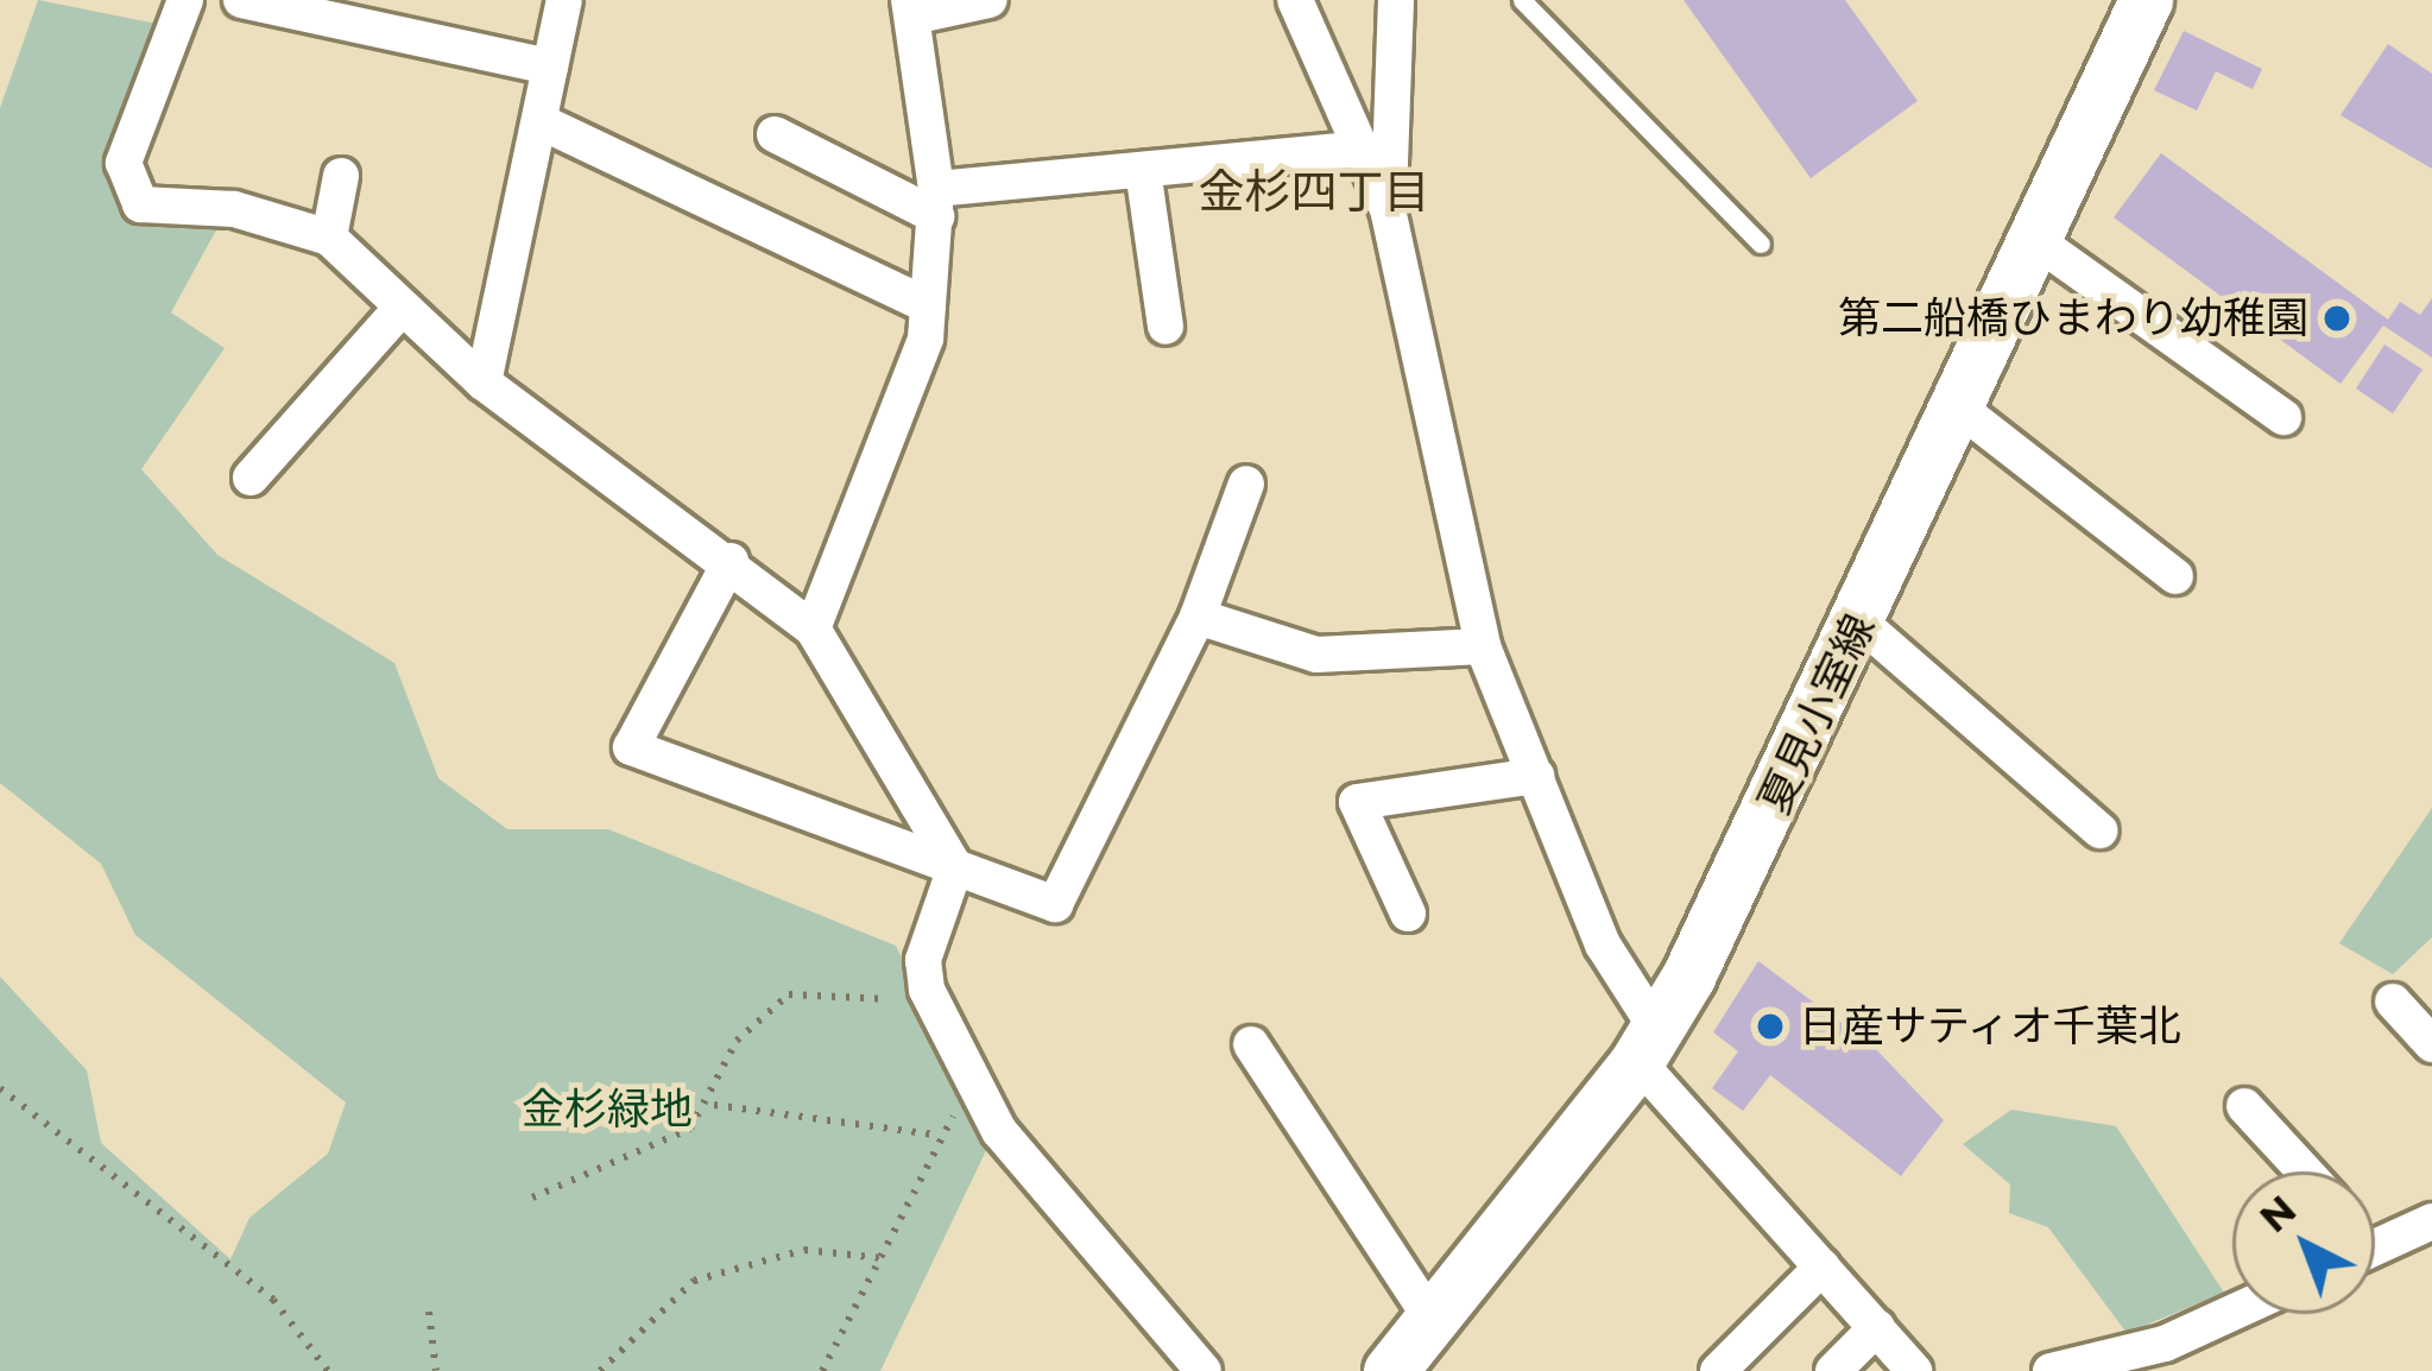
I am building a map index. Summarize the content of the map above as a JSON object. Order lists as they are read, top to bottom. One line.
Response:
{"streets":{"main road":["夏見小室線"]},"districts":["金杉四丁目"],"parks":["金杉緑地"],"places":["第二船橋ひまわり幼稚園","日産サティオ千葉北"],"north":"top left"}
